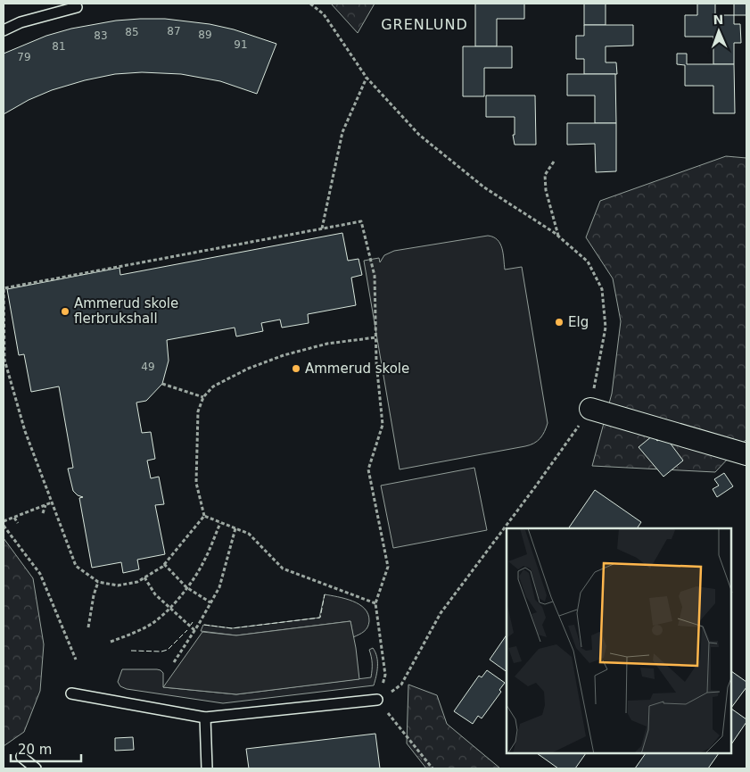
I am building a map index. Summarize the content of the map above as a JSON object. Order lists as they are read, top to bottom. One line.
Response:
{"districts":["GRENLUND"],"places":["Ammerud skole flerbrukshall","Elg","Ammerud skole"],"house_numbers":["87","85","89","83","91","81","79","49"],"scale_bar":"20 m","north":"top"}
